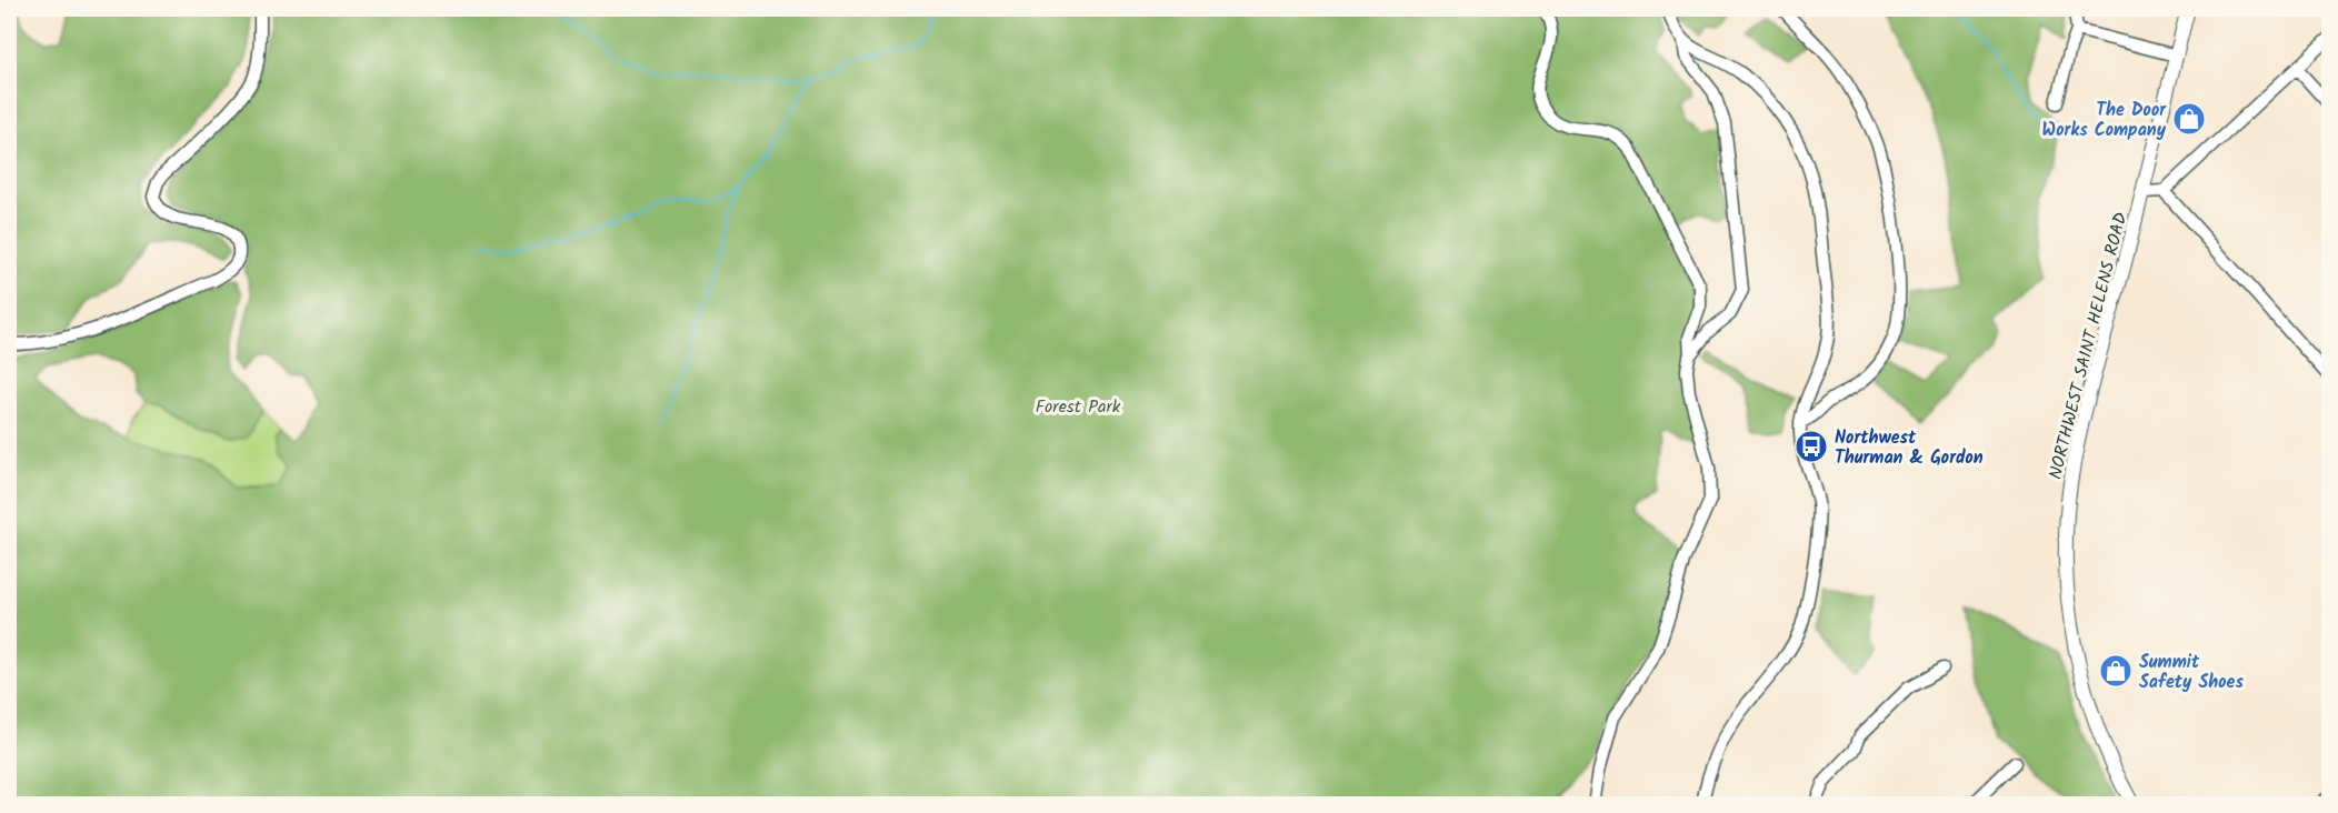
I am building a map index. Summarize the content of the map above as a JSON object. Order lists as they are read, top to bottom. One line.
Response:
{"streets":{"main road":["NORTHWEST SAINT HELENS ROAD"]},"parks":["Forest Park"],"places":{"shop":["The Door Works Company","Summit Safety Shoes"],"bus stop":["Northwest Thurman & Gordon"]}}
